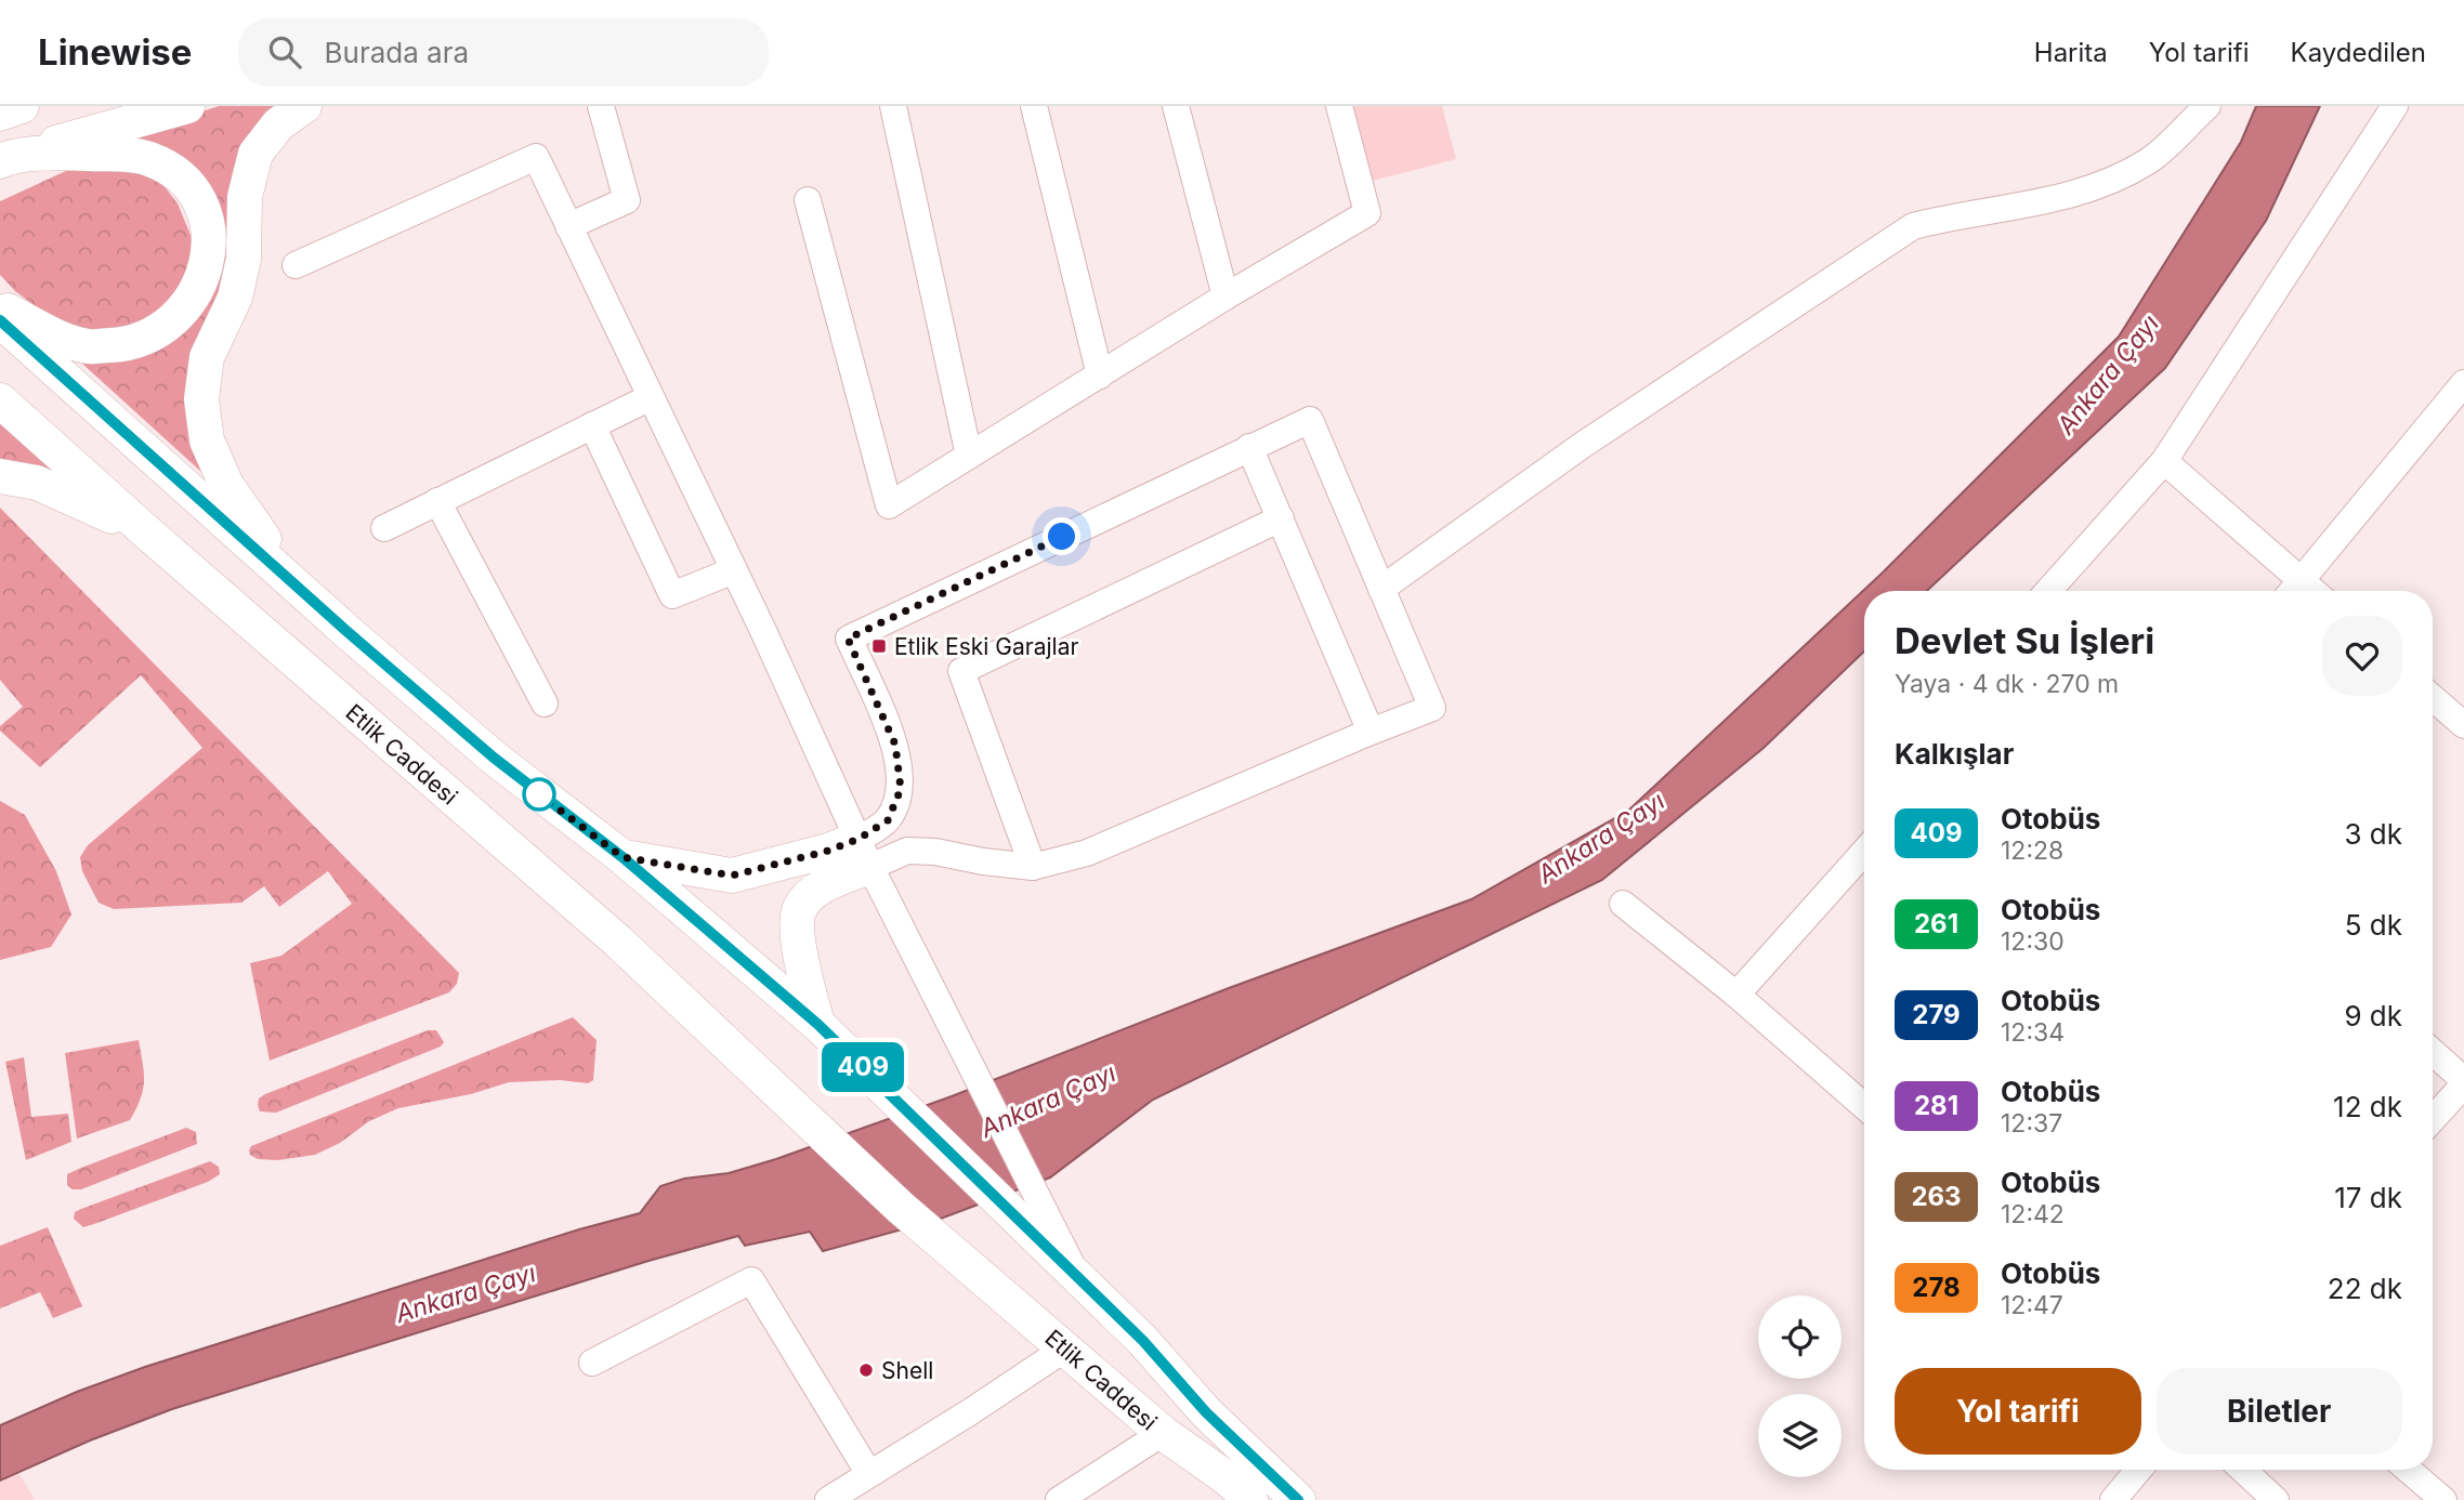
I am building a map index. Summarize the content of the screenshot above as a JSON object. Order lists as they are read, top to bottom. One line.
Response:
{"streets":{"main road":["Etlik Caddesi"]},"water":["Ankara Çayı"],"places":{"transit":["Etlik Eski Garajlar"],"other":["Shell"]},"lines":["bus line 409"],"page":{"header":"Linewise","search":"Burada ara","nav":["Harita","Yol tarifi","Kaydedilen"],"on_map":"409","heading":[["Devlet Su İşleri","Yaya · 4 dk · 270 m"],"Kalkışlar"],"list":[{"mark":"409","name":"Otobüs","note":"12:28","value":"3 dk"},{"mark":"261","name":"Otobüs","note":"12:30","value":"5 dk"},{"mark":"279","name":"Otobüs","note":"12:34","value":"9 dk"},{"mark":"281","name":"Otobüs","note":"12:37","value":"12 dk"},{"mark":"263","name":"Otobüs","note":"12:42","value":"17 dk"},{"mark":"278","name":"Otobüs","note":"12:47","value":"22 dk"}],"buttons":["Yol tarifi","Biletler"]}}
